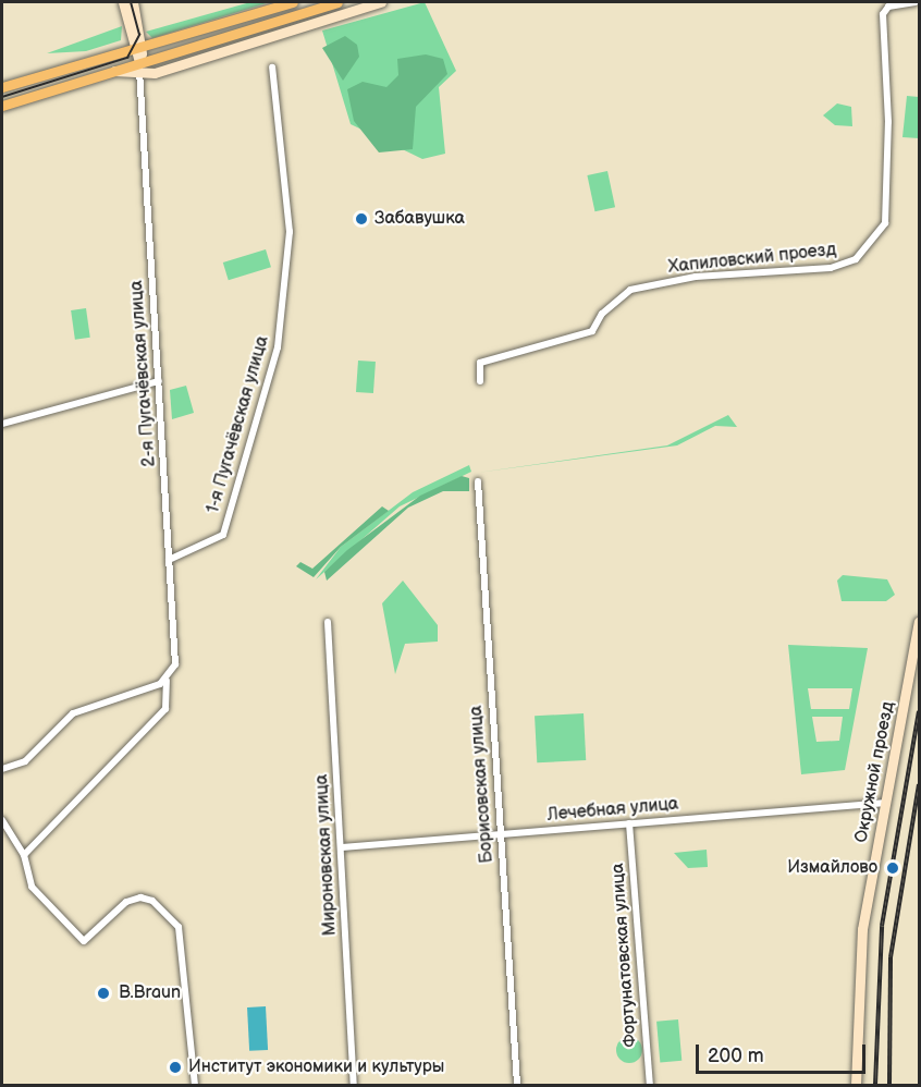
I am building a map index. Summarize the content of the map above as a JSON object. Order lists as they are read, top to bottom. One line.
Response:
{"streets":{"street":["Хапиловский проезд","2-я Пугачёвская улица","1-я Пугачёвская улица","Окружной проезд","Борисовская улица","Лечебная улица","Мироновская улица","Фортунатовская улица"]},"crossings":[["2-я Пугачёвская улица","1-я Пугачёвская улица"],["Окружной проезд","Лечебная улица"],["Борисовская улица","Лечебная улица"],["Лечебная улица","Мироновская улица"],["Лечебная улица","Фортунатовская улица"]],"places":["Забавушка","Измайлово","B.Braun","Институт экономики и культуры"],"scale_bar":"200 m"}
